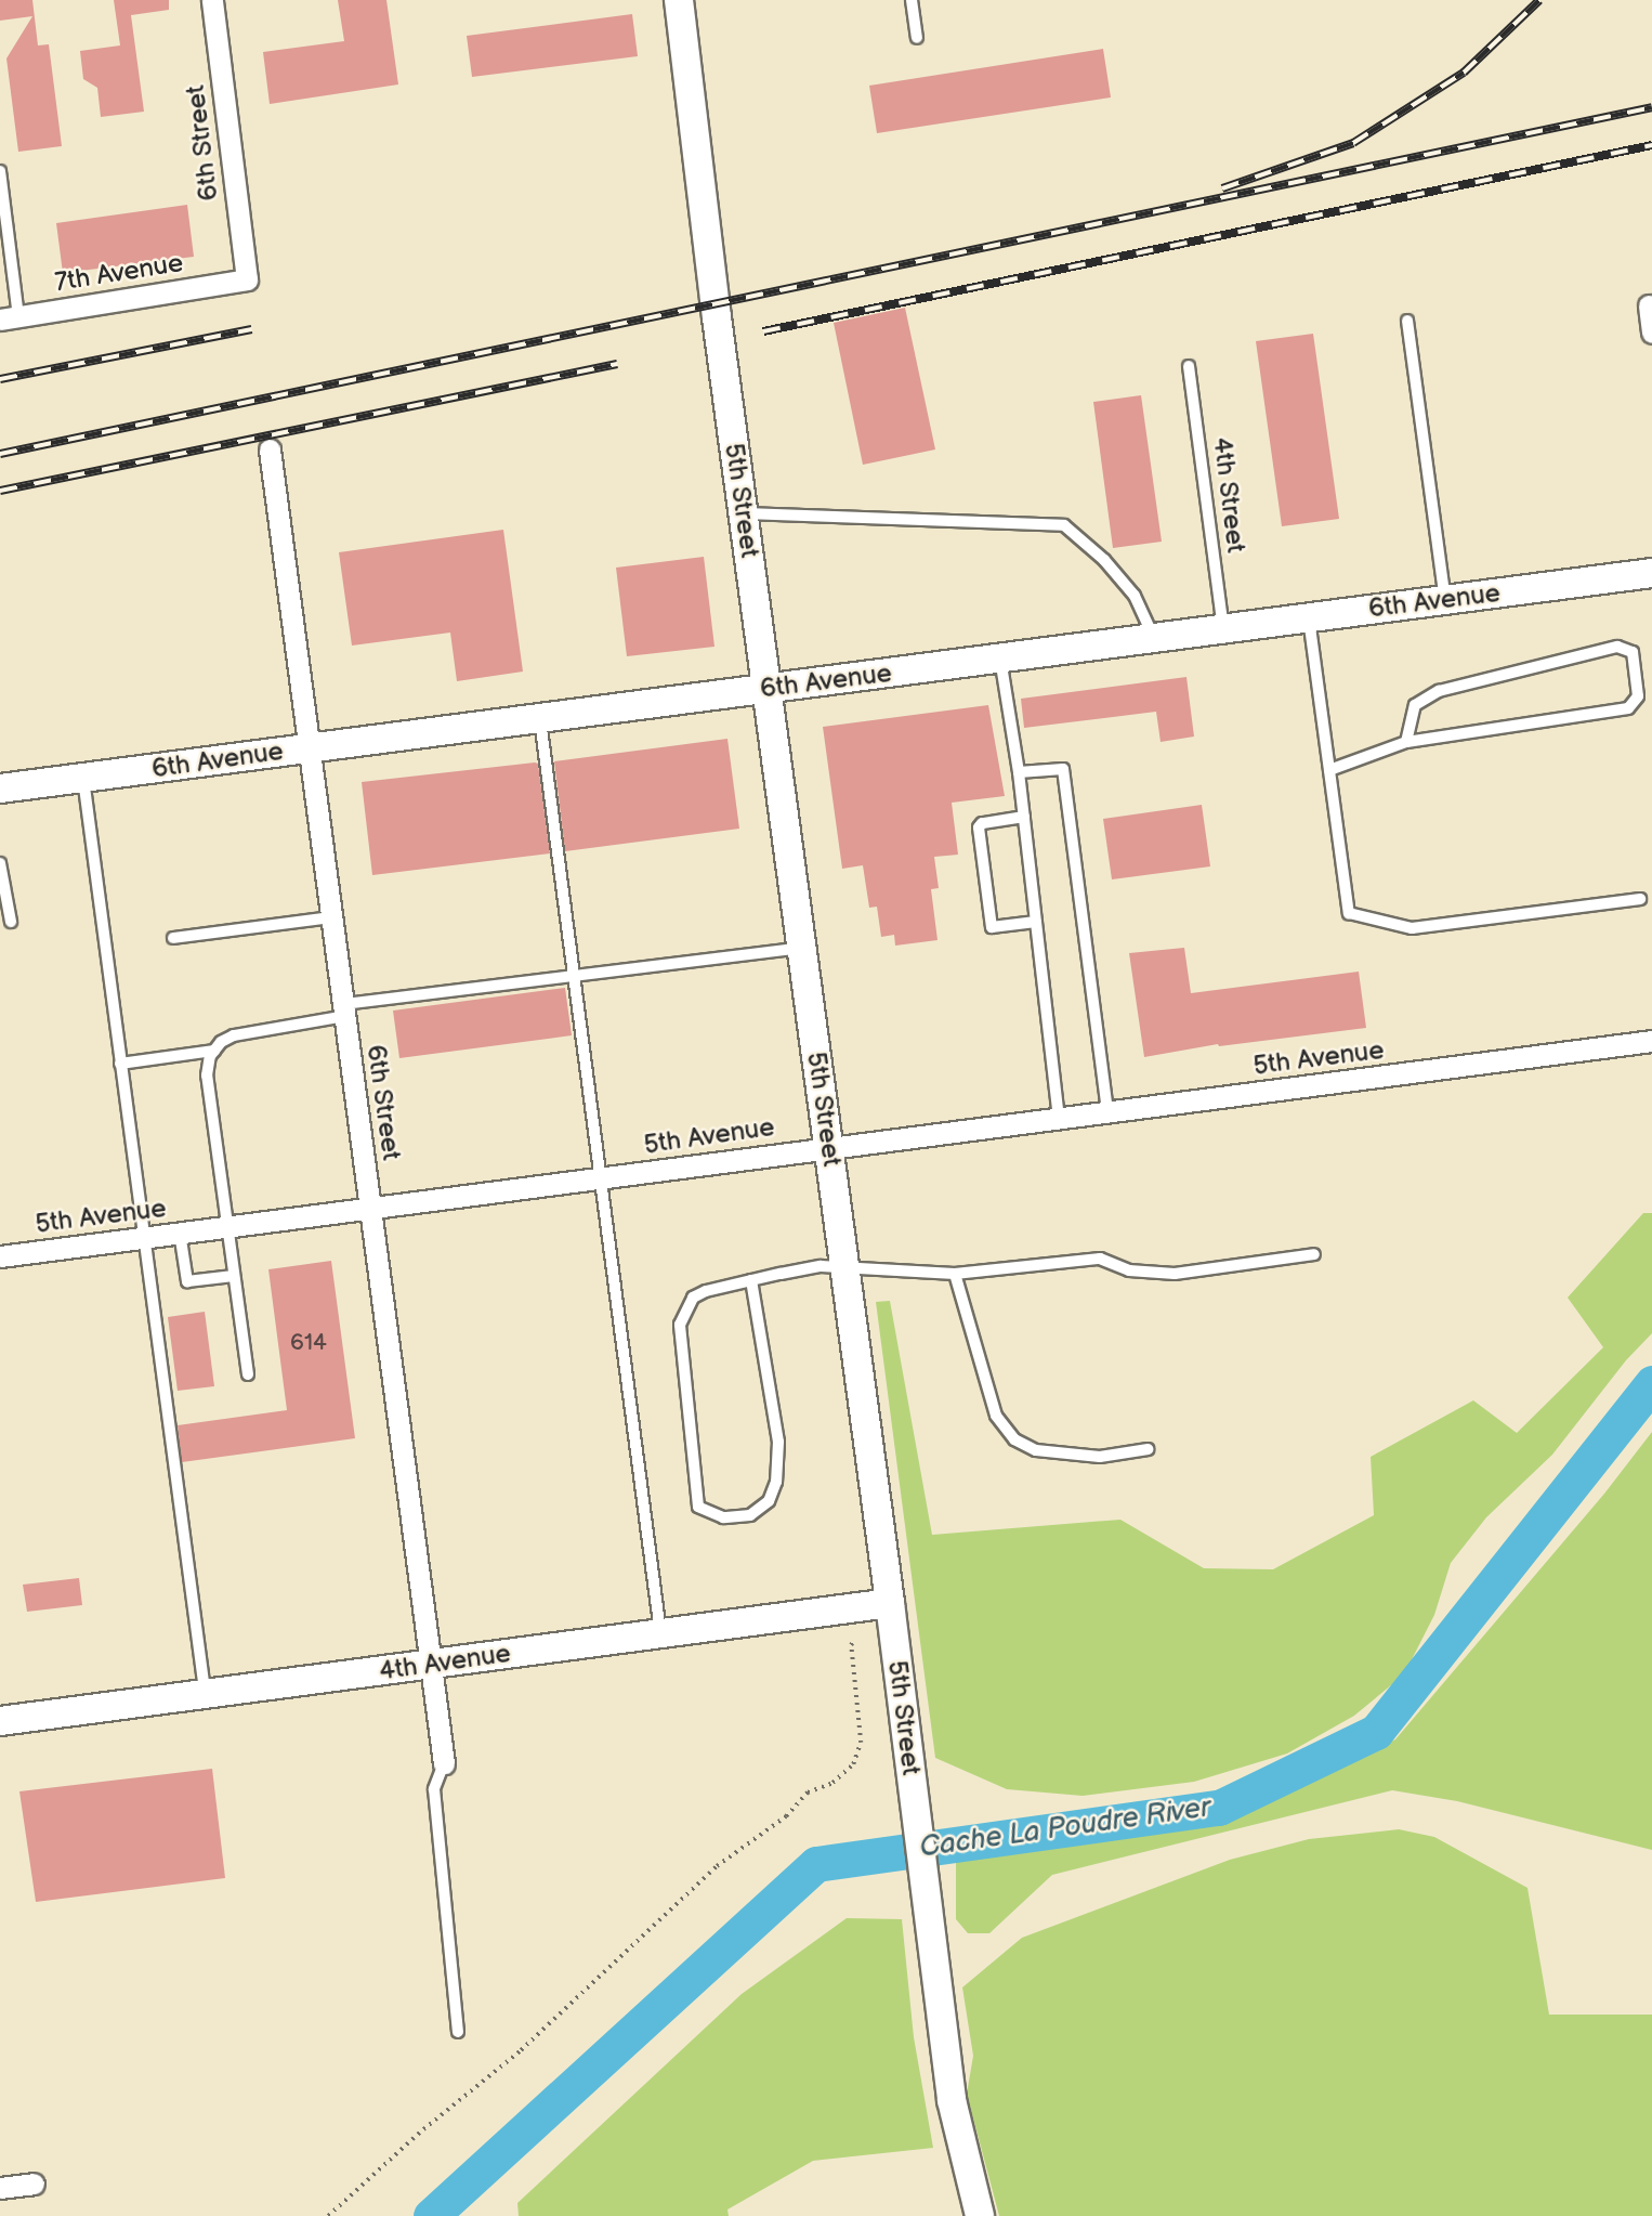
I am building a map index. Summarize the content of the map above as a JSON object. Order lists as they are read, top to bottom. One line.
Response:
{"streets":{"street":["6th Street","7th Avenue","5th Street","6th Avenue","5th Avenue","4th Avenue"],"lane":["4th Street"]},"crossings":[["6th Street","7th Avenue"],["6th Street","6th Avenue"],["6th Street","5th Avenue"],["6th Street","4th Avenue"],["4th Street","6th Avenue"],["5th Street","6th Avenue"],["5th Street","5th Avenue"],["5th Street","4th Avenue"]],"water":["Cache La Poudre River"],"house_numbers":["614"]}
